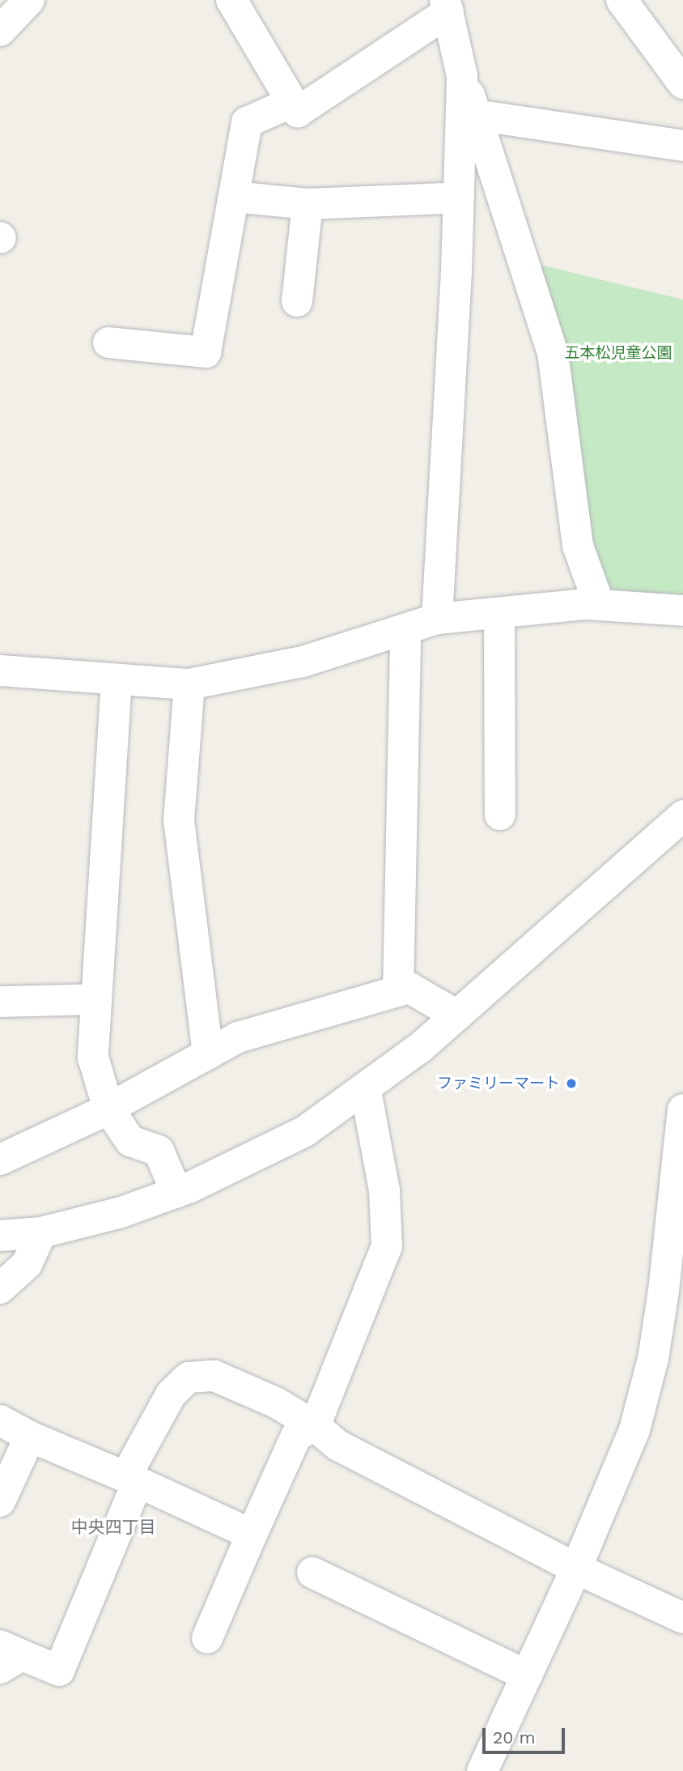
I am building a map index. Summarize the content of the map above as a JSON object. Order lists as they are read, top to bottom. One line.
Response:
{"districts":["中央四丁目"],"parks":["五本松児童公園"],"places":["ファミリーマート"],"scale_bar":"20 m"}
